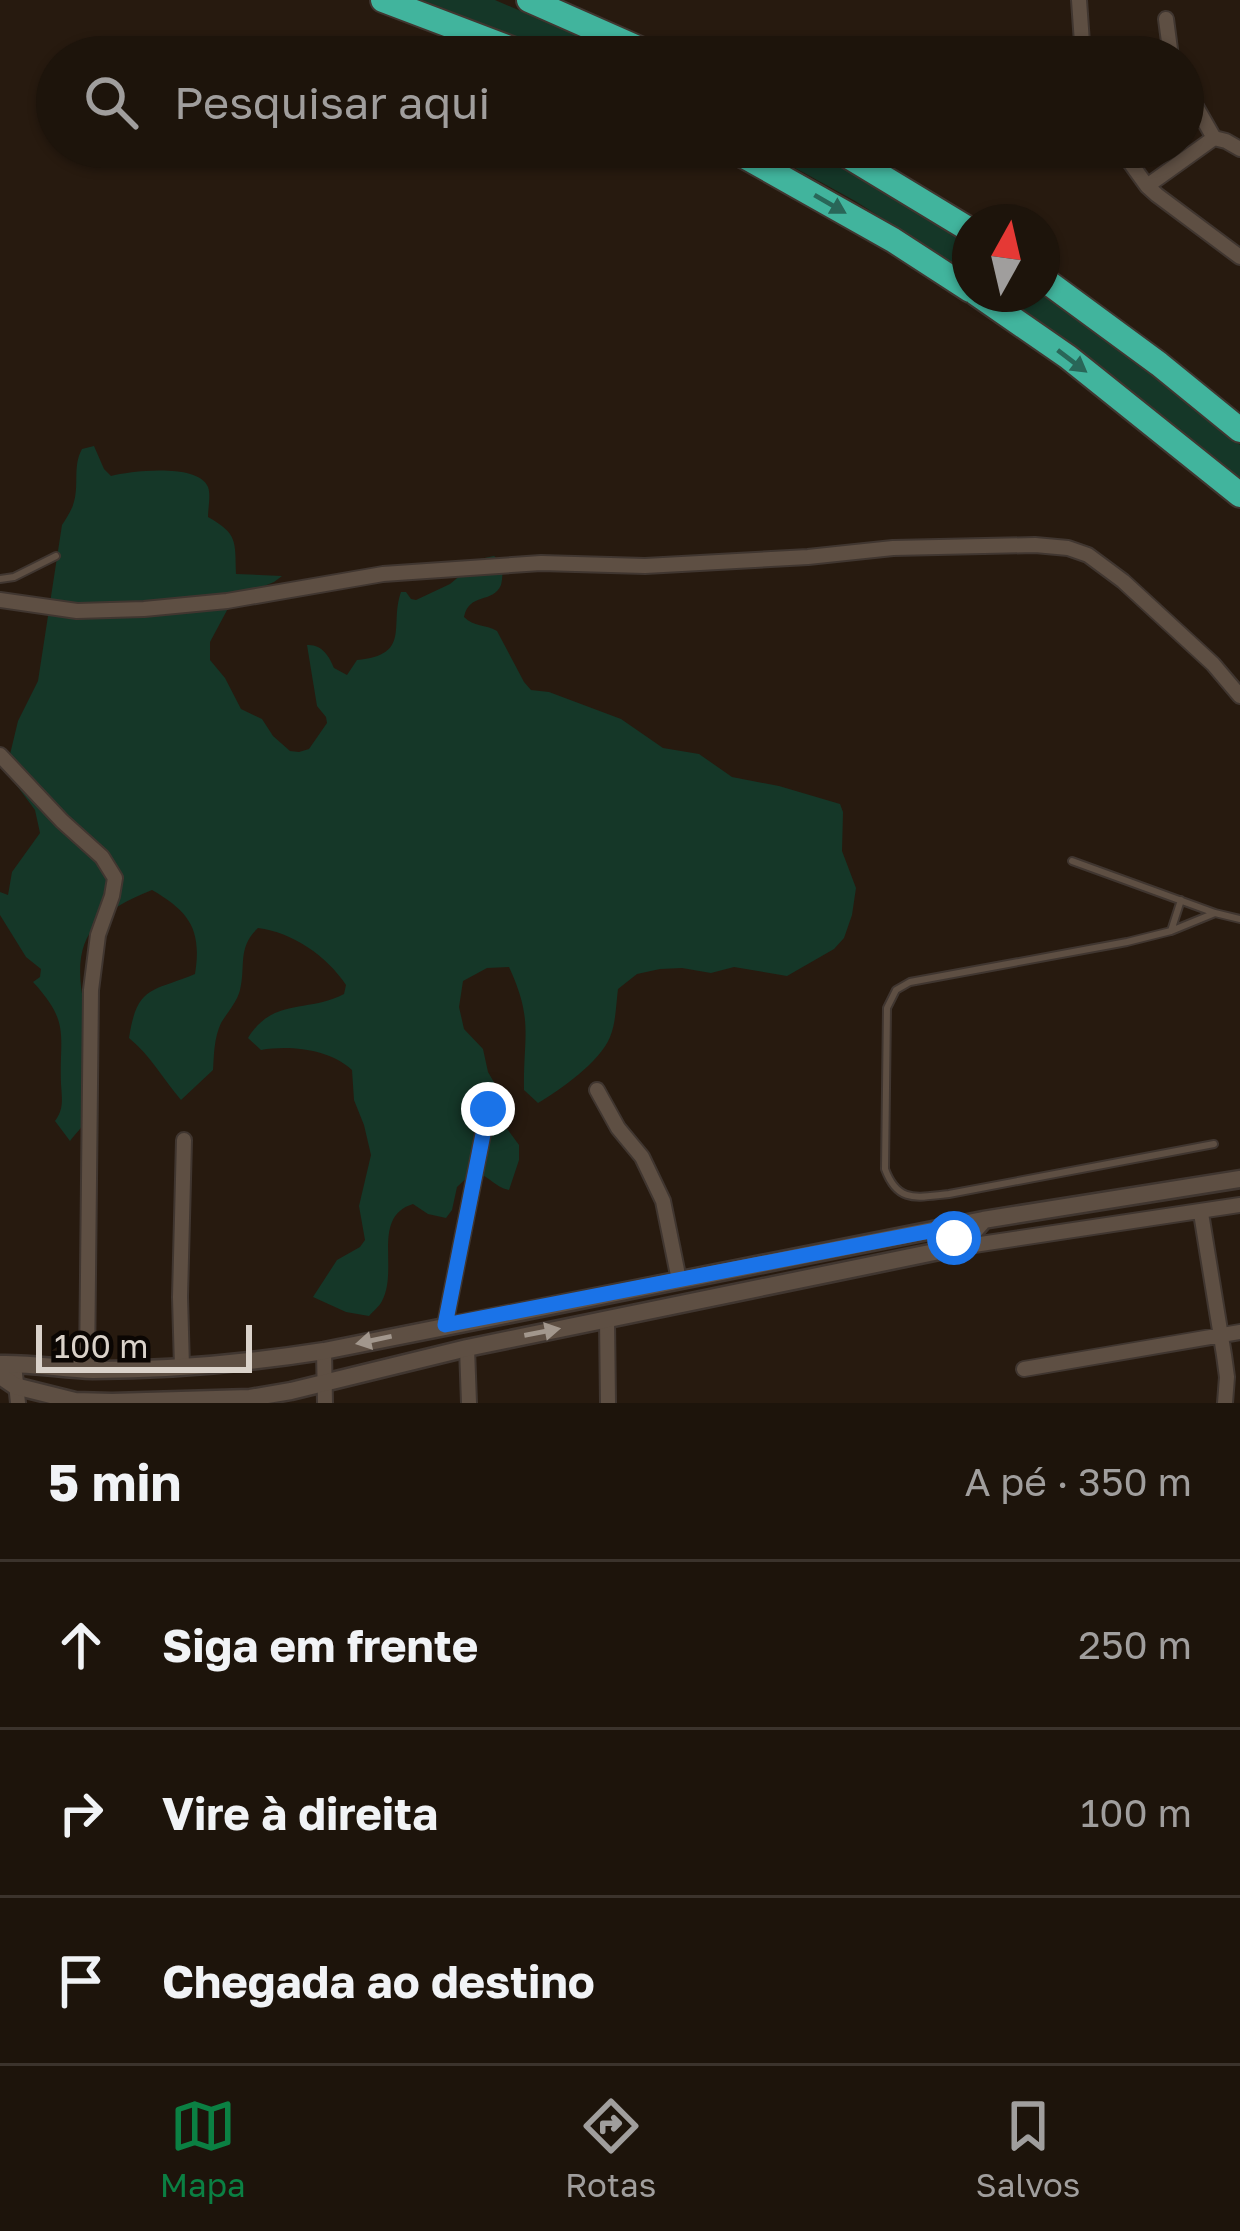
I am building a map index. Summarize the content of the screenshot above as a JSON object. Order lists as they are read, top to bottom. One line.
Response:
{"scale_bar":"100 m","north":"top","page":{"search":"Pesquisar aqui","scale":"100 m","heading":["5 min","A pé · 350 m"],"list":[["Siga em frente","250 m"],["Vire à direita","100 m"],"Chegada ao destino"],"nav":["Mapa","Rotas","Salvos"]}}
